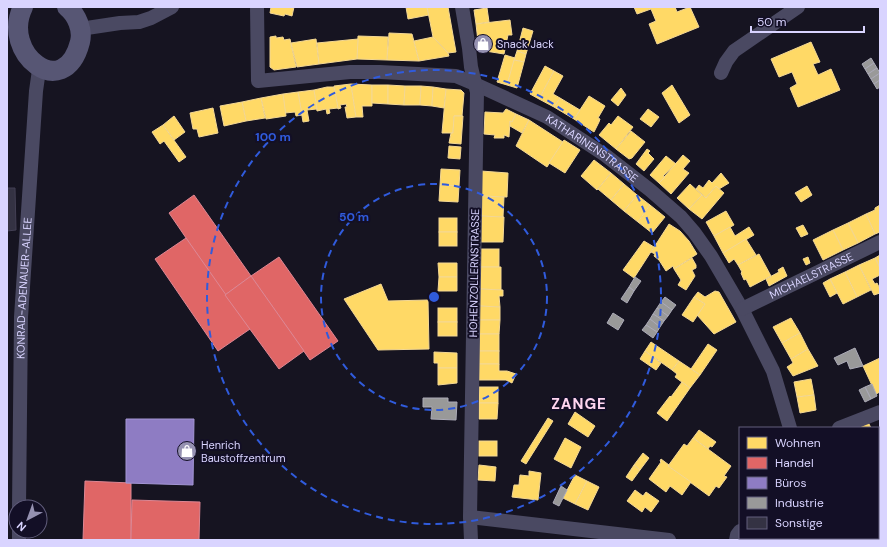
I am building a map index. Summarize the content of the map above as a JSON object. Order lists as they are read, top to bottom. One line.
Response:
{"streets":{"street":["KATHARINENSTRASSE","HOHENZOLLERNSTRASSE","MICHAELSTRASSE","KONRAD-ADENAUER-ALLEE"]},"crossings":[["KATHARINENSTRASSE","HOHENZOLLERNSTRASSE"],["KATHARINENSTRASSE","MICHAELSTRASSE"]],"districts":["ZANGE"],"places":{"shop":["Snack Jack","Henrich Baustoffzentrum"]},"legend":["Wohnen","Handel","Büros","Industrie","Sonstige"],"scale_bar":"50 m","north":"bottom left","rings":["100 m","50 m"]}
